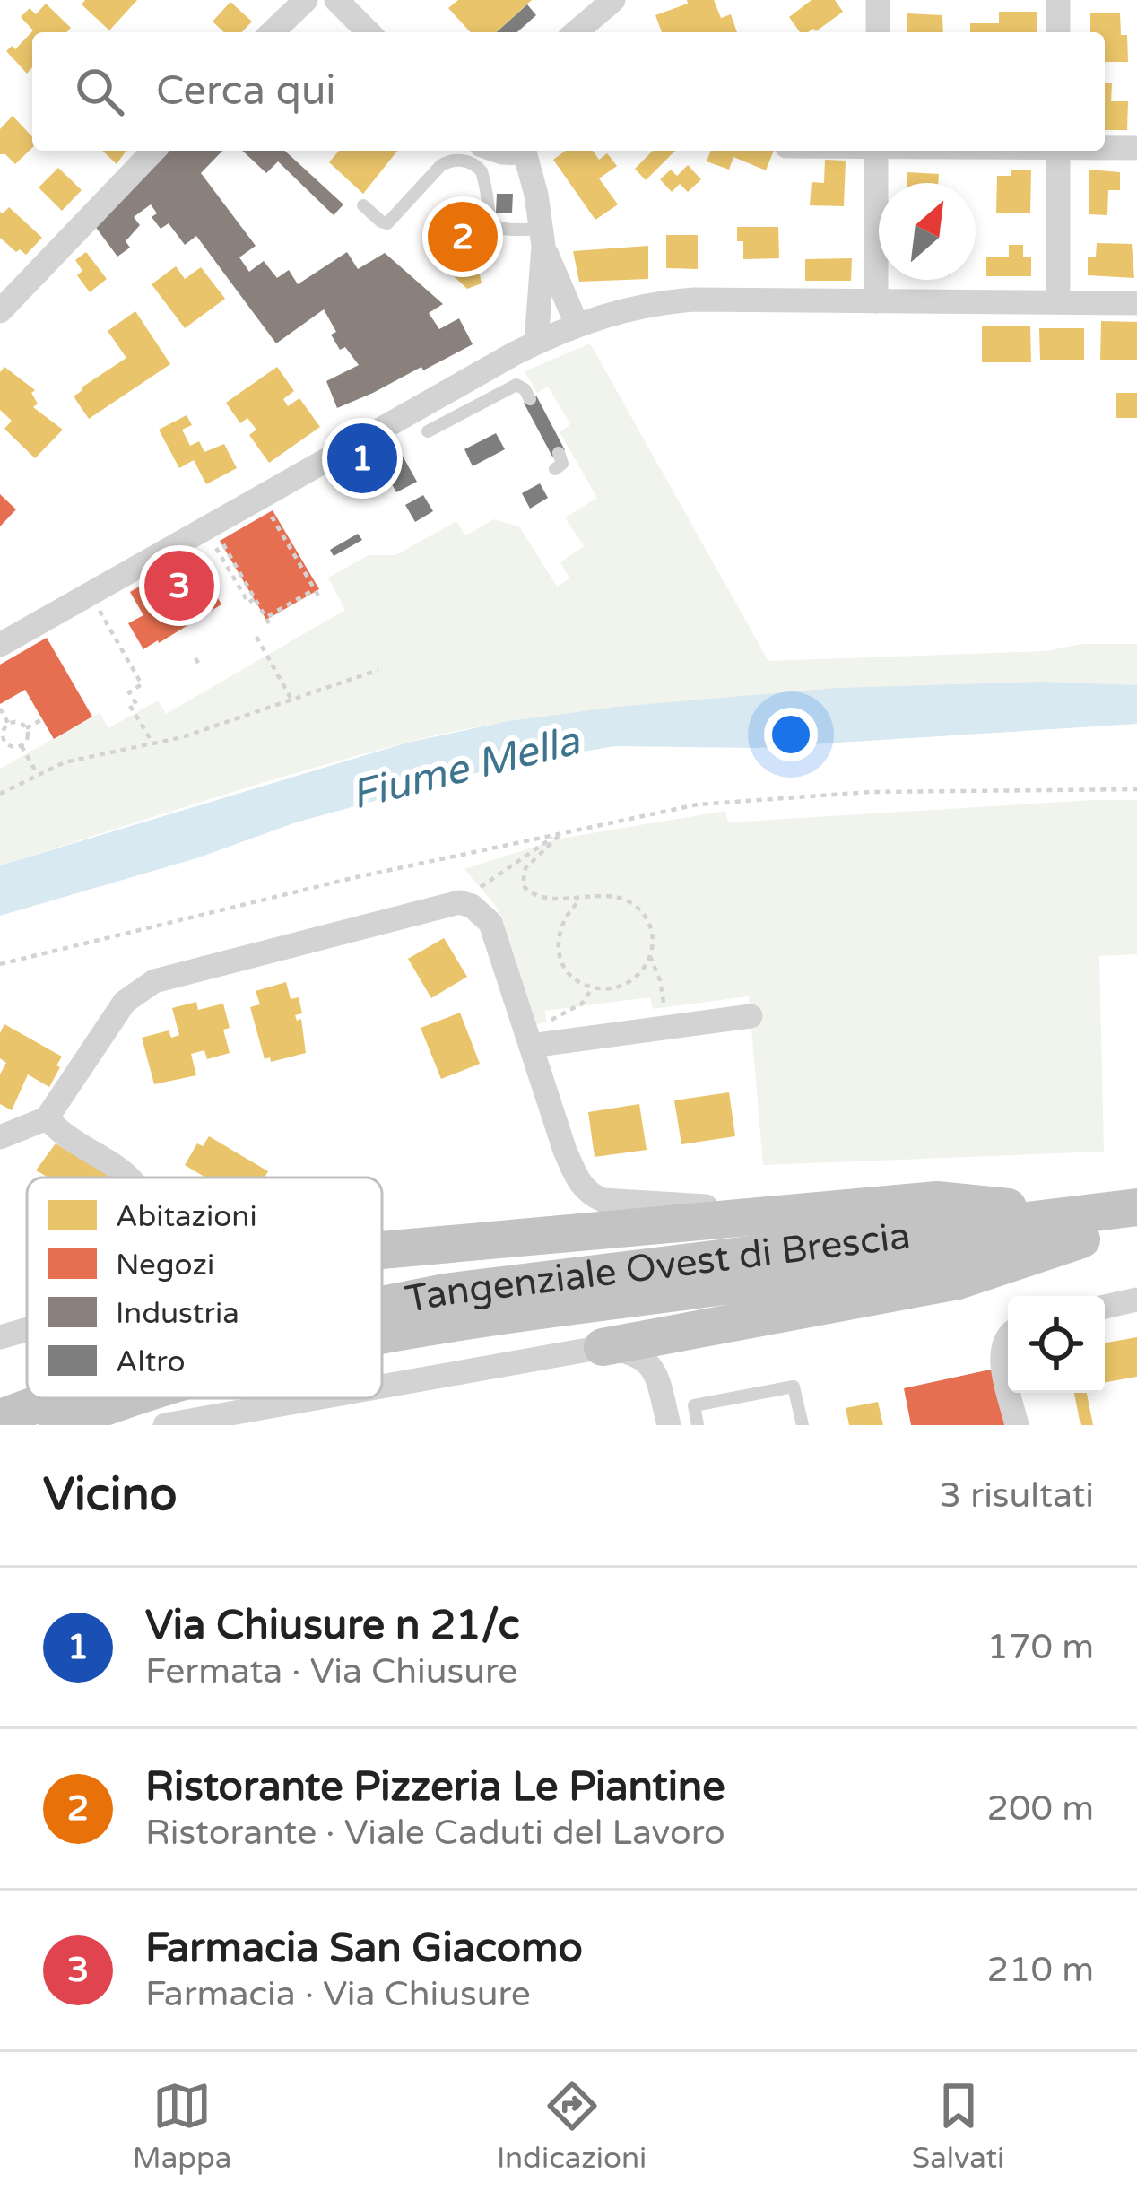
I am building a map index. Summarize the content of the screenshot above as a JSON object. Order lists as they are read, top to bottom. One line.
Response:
{"streets":{"highway":["Tangenziale Ovest di Brescia"]},"water":["Fiume Mella"],"legend":["Abitazioni","Negozi","Industria","Altro"],"north":"top right","page":{"search":"Cerca qui","pins":["2","1","3"],"heading":["Vicino","3 risultati"],"list":[{"mark":"1","name":"Via Chiusure n 21/c","note":"Fermata · Via Chiusure","value":"170 m"},{"mark":"2","name":"Ristorante Pizzeria Le Piantine","note":"Ristorante · Viale Caduti del Lavoro","value":"200 m"},{"mark":"3","name":"Farmacia San Giacomo","note":"Farmacia · Via Chiusure","value":"210 m"}],"nav":["Mappa","Indicazioni","Salvati"]}}
